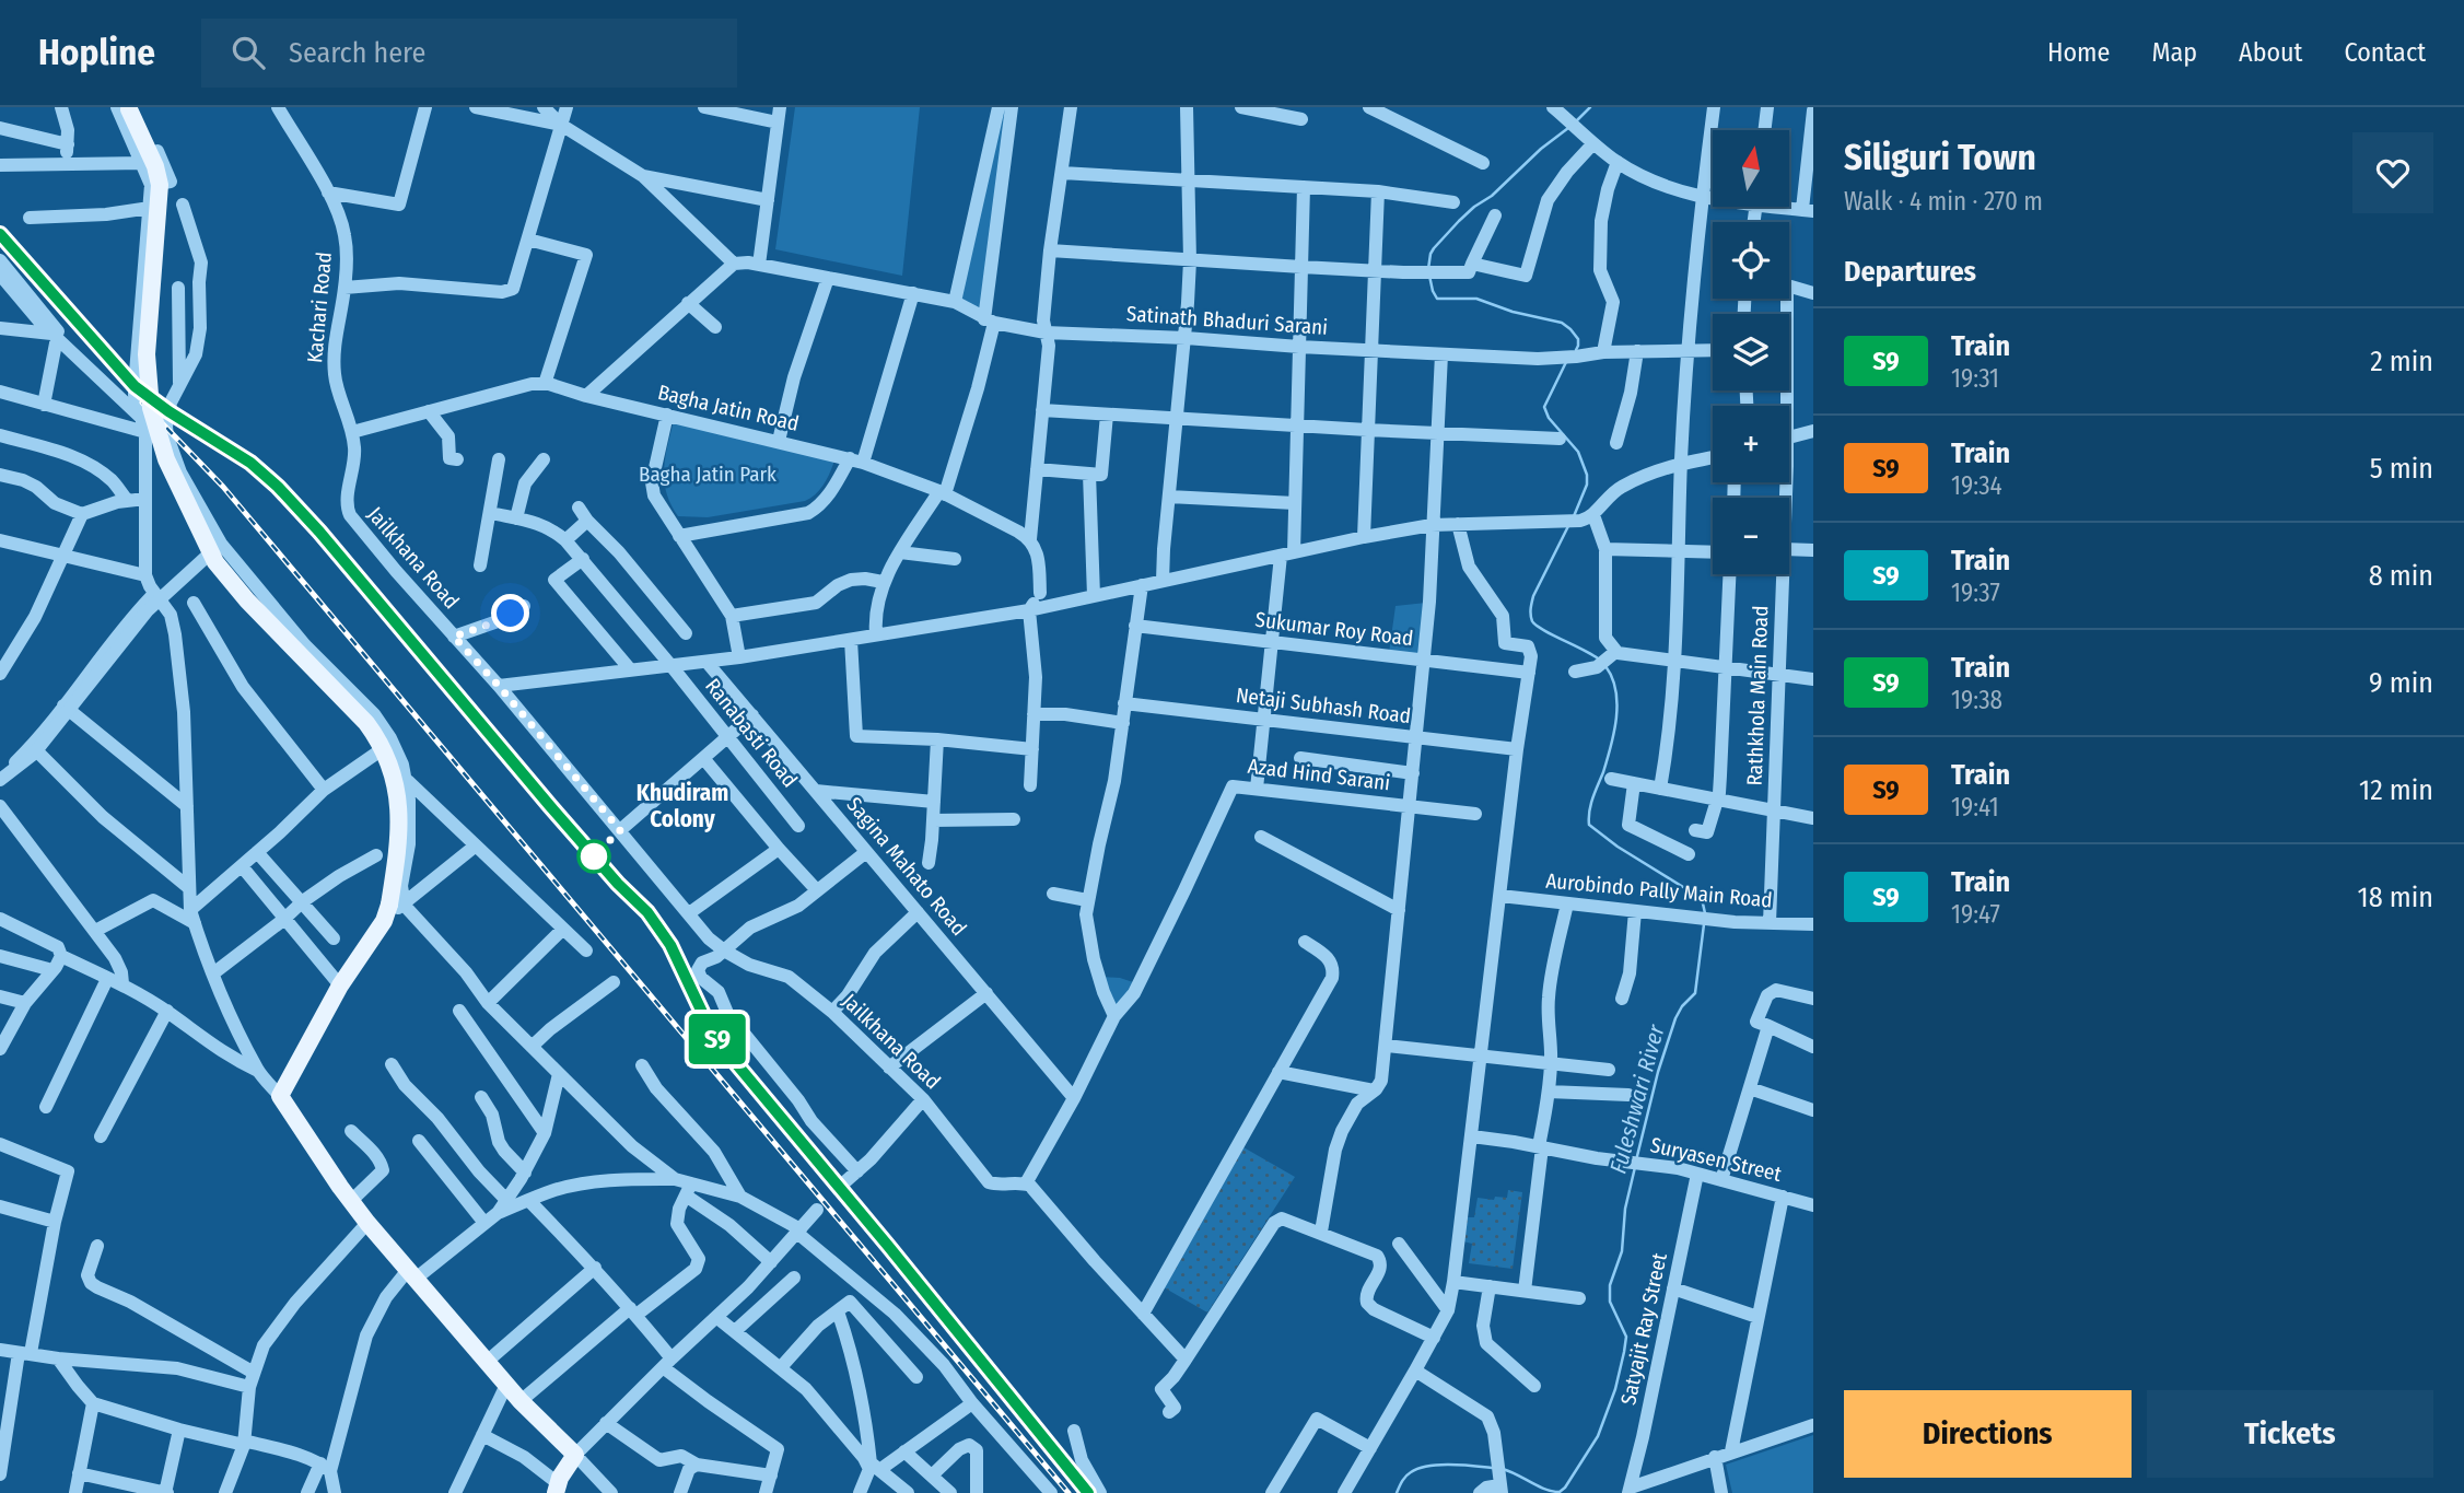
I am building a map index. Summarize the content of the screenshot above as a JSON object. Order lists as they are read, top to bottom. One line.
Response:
{"streets":{"street":["Kachari Road","Satinath Bhaduri Sarani","Bagha Jatin Road","Jailkhana Road","Sukumar Roy Road","Rathkhola Main Road","Netaji Subhash Road","Ranabasti Road","Azad Hind Sarani","Sagina Mahato Road","Aurobindo Pally Main Road","Suryasen Street","Satyajit Ray Street"]},"crossings":[["Kachari Road","Bagha Jatin Road"],["Kachari Road","Jailkhana Road"],["Bagha Jatin Road","Jailkhana Road"],["Rathkhola Main Road","Aurobindo Pally Main Road"],["Suryasen Street","Satyajit Ray Street"]],"districts":["Khudiram Colony"],"water":["Fuleshwari River"],"parks":["Bagha Jatin Park"],"north":"top","page":{"header":"Hopline","search":"Search here","nav":["Home","Map","About","Contact"],"on_map":"S9","heading":[["Siliguri Town","Walk · 4 min · 270 m"],"Departures"],"map_buttons":["+","−"],"list":[{"mark":"S9","name":"Train","note":"19:31","value":"2 min"},{"mark":"S9","name":"Train","note":"19:34","value":"5 min"},{"mark":"S9","name":"Train","note":"19:37","value":"8 min"},{"mark":"S9","name":"Train","note":"19:38","value":"9 min"},{"mark":"S9","name":"Train","note":"19:41","value":"12 min"},{"mark":"S9","name":"Train","note":"19:47","value":"18 min"}],"buttons":["Directions","Tickets"]}}
